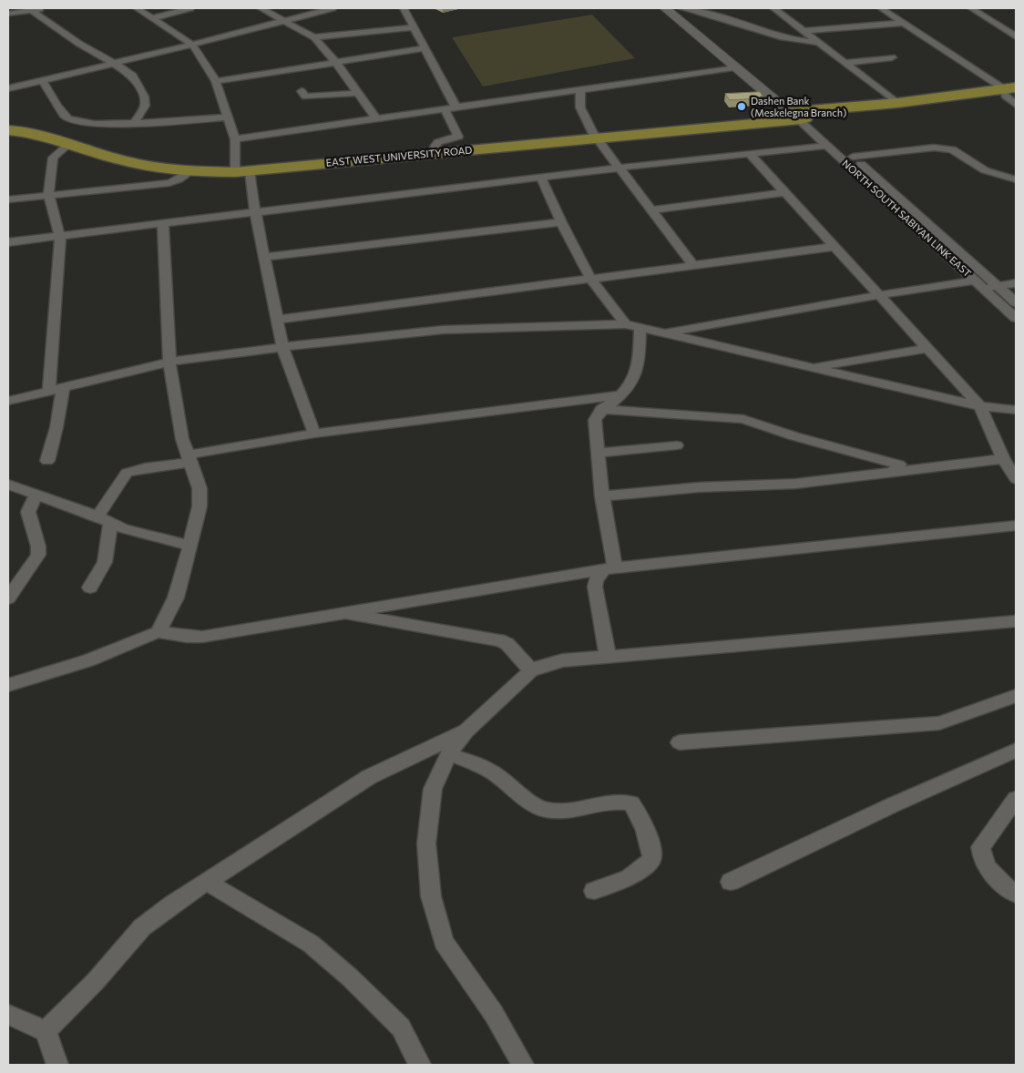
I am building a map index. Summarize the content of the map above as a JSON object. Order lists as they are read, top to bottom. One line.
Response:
{"streets":{"main road":["EAST WEST UNIVERSITY ROAD","NORTH SOUTH SABIYAN LINK EAST"]},"crossings":[["EAST WEST UNIVERSITY ROAD","NORTH SOUTH SABIYAN LINK EAST"]],"places":["Dashen Bank (Meskelegna Branch)"]}
